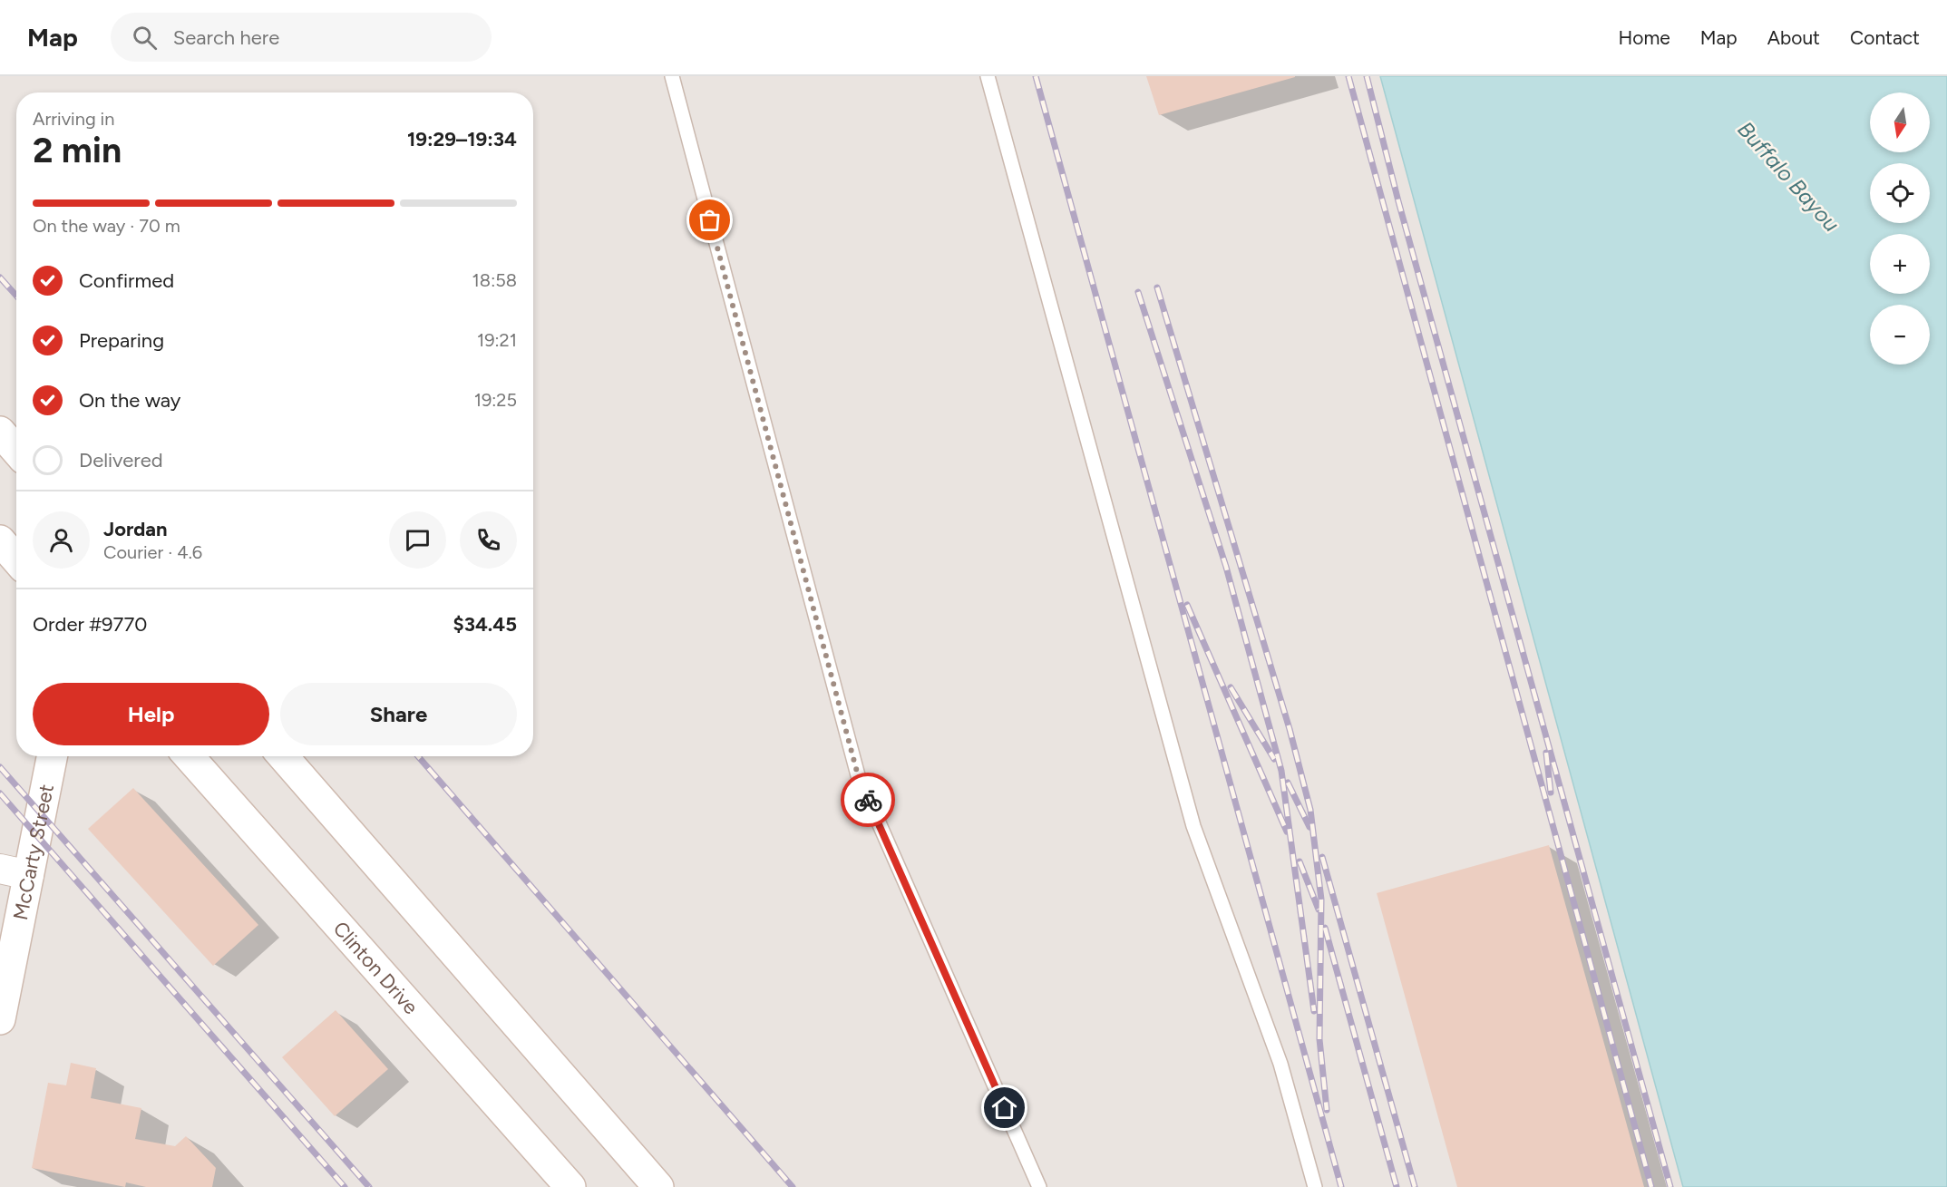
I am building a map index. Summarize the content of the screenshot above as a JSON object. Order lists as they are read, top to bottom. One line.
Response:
{"streets":{"main road":["McCarty Street","Clinton Drive"]},"water":["Buffalo Bayou"],"north":"bottom","page":{"header":"Map","search":"Search here","nav":["Home","Map","About","Contact"],"map_buttons":["+","−"],"heading":["2 min","Arriving in","19:29–19:34"],"panel":["Jordan","Courier · 4.6","Order #9770","$34.45"],"bar":"On the way · 70 m","list":[["Confirmed","18:58"],["Preparing","19:21"],["On the way","19:25"],"Delivered"],"buttons":["Help","Share"]}}
